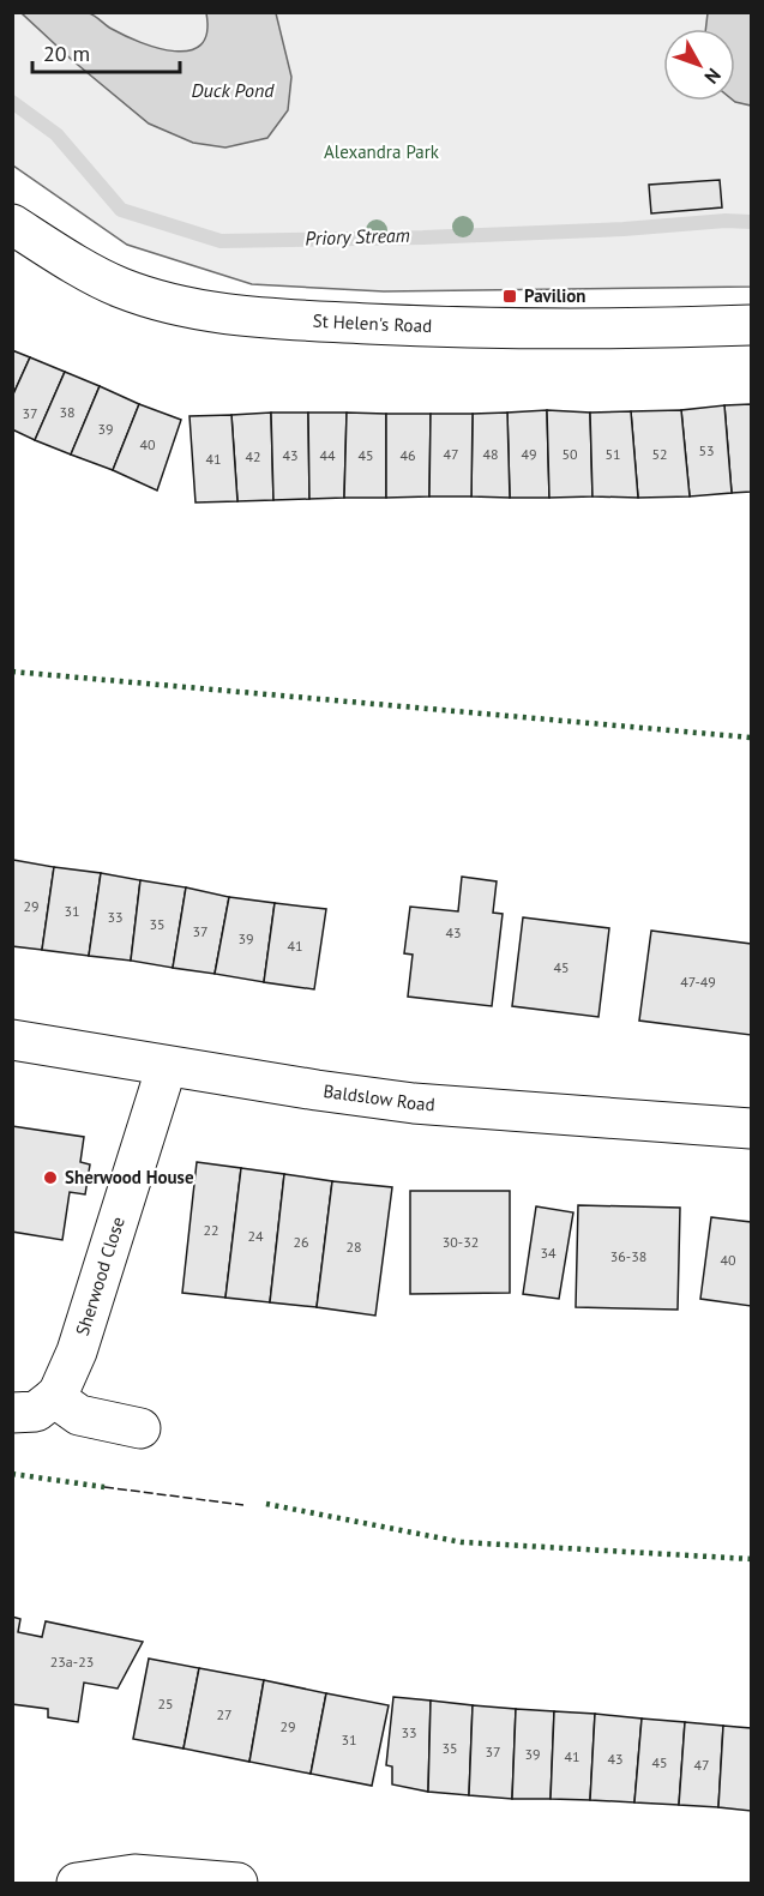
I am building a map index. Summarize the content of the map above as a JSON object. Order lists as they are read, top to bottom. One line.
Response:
{"streets":{"street":["St Helen's Road","Baldslow Road","Sherwood Close"]},"crossings":[["Baldslow Road","Sherwood Close"]],"water":["Duck Pond","Priory Stream"],"parks":["Alexandra Park"],"places":{"transit":["Pavilion"],"other":["Sherwood House"]},"house_numbers":["38","37","39","40","53","47","48","49","50","51","52","43","44","45","46","42","41","29","31","33","35","37","43","39","41","45","47-49","22","24","26","30-32","28","34","36-38","40","23a-23","25","27","29","33","31","35","37","39","41","43","45","47"],"scale_bar":"20 m","north":"bottom right"}
